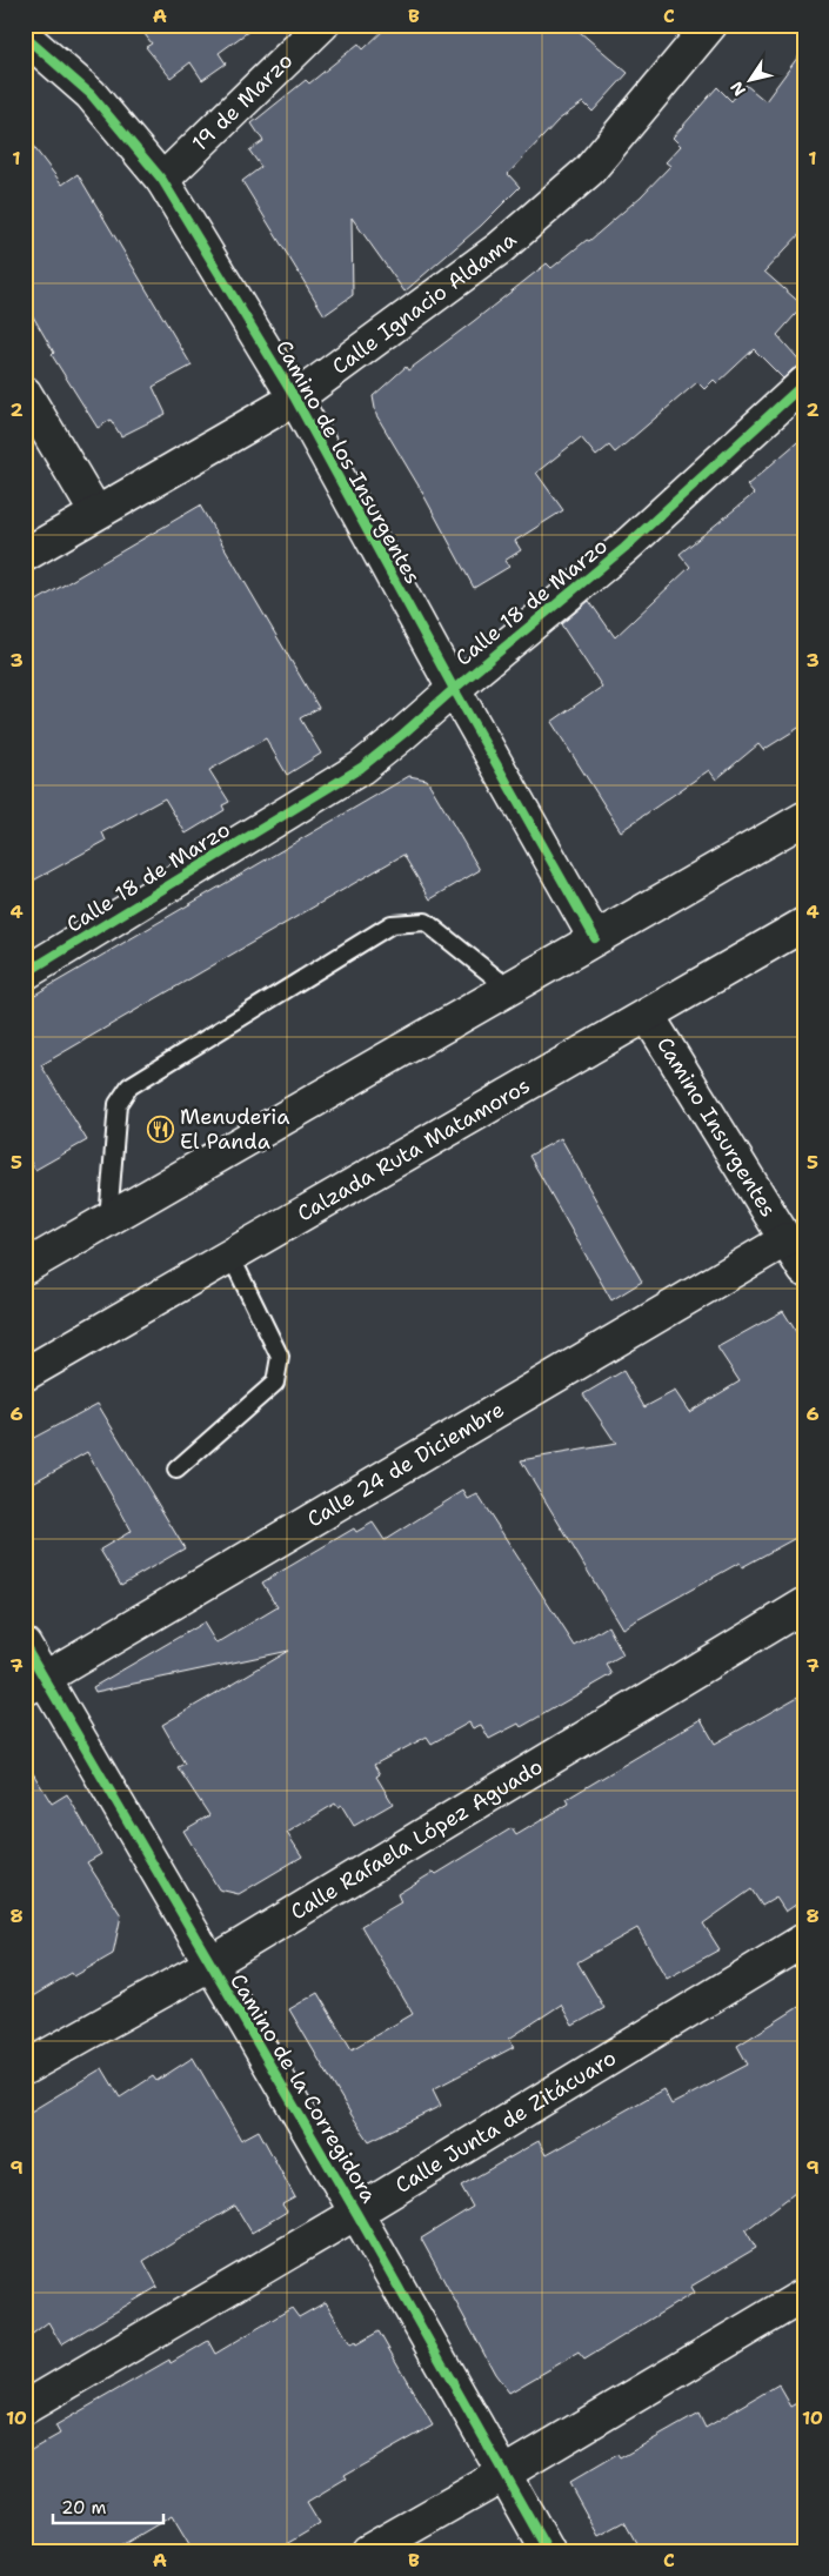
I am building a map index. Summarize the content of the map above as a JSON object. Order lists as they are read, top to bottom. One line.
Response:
{"streets":{"street":["19 de Marzo","Calle Ignacio Aldama","Camino de los Insurgentes","Calle 18 de Marzo","Camino Insurgentes","Calzada Ruta Matamoros","Calle 24 de Diciembre","Calle Rafaela López Aguado","Camino de la Corregidora","Calle Junta de Zitácuaro"]},"crossings":[["19 de Marzo","Camino de los Insurgentes"],["Calle Ignacio Aldama","Camino de los Insurgentes"],["Camino de los Insurgentes","Calle 18 de Marzo"],["Camino Insurgentes","Calzada Ruta Matamoros"],["Camino Insurgentes","Calle 24 de Diciembre"],["Calle 24 de Diciembre","Camino de la Corregidora"],["Calle Rafaela López Aguado","Camino de la Corregidora"],["Camino de la Corregidora","Calle Junta de Zitácuaro"]],"places":{"restaurant":["Menuderia El Panda"]},"scale_bar":"20 m","north":"bottom left","grid":{"columns":["A","B","C"],"rows":["1","2","3","4","5","6","7","8","9","10"]}}
